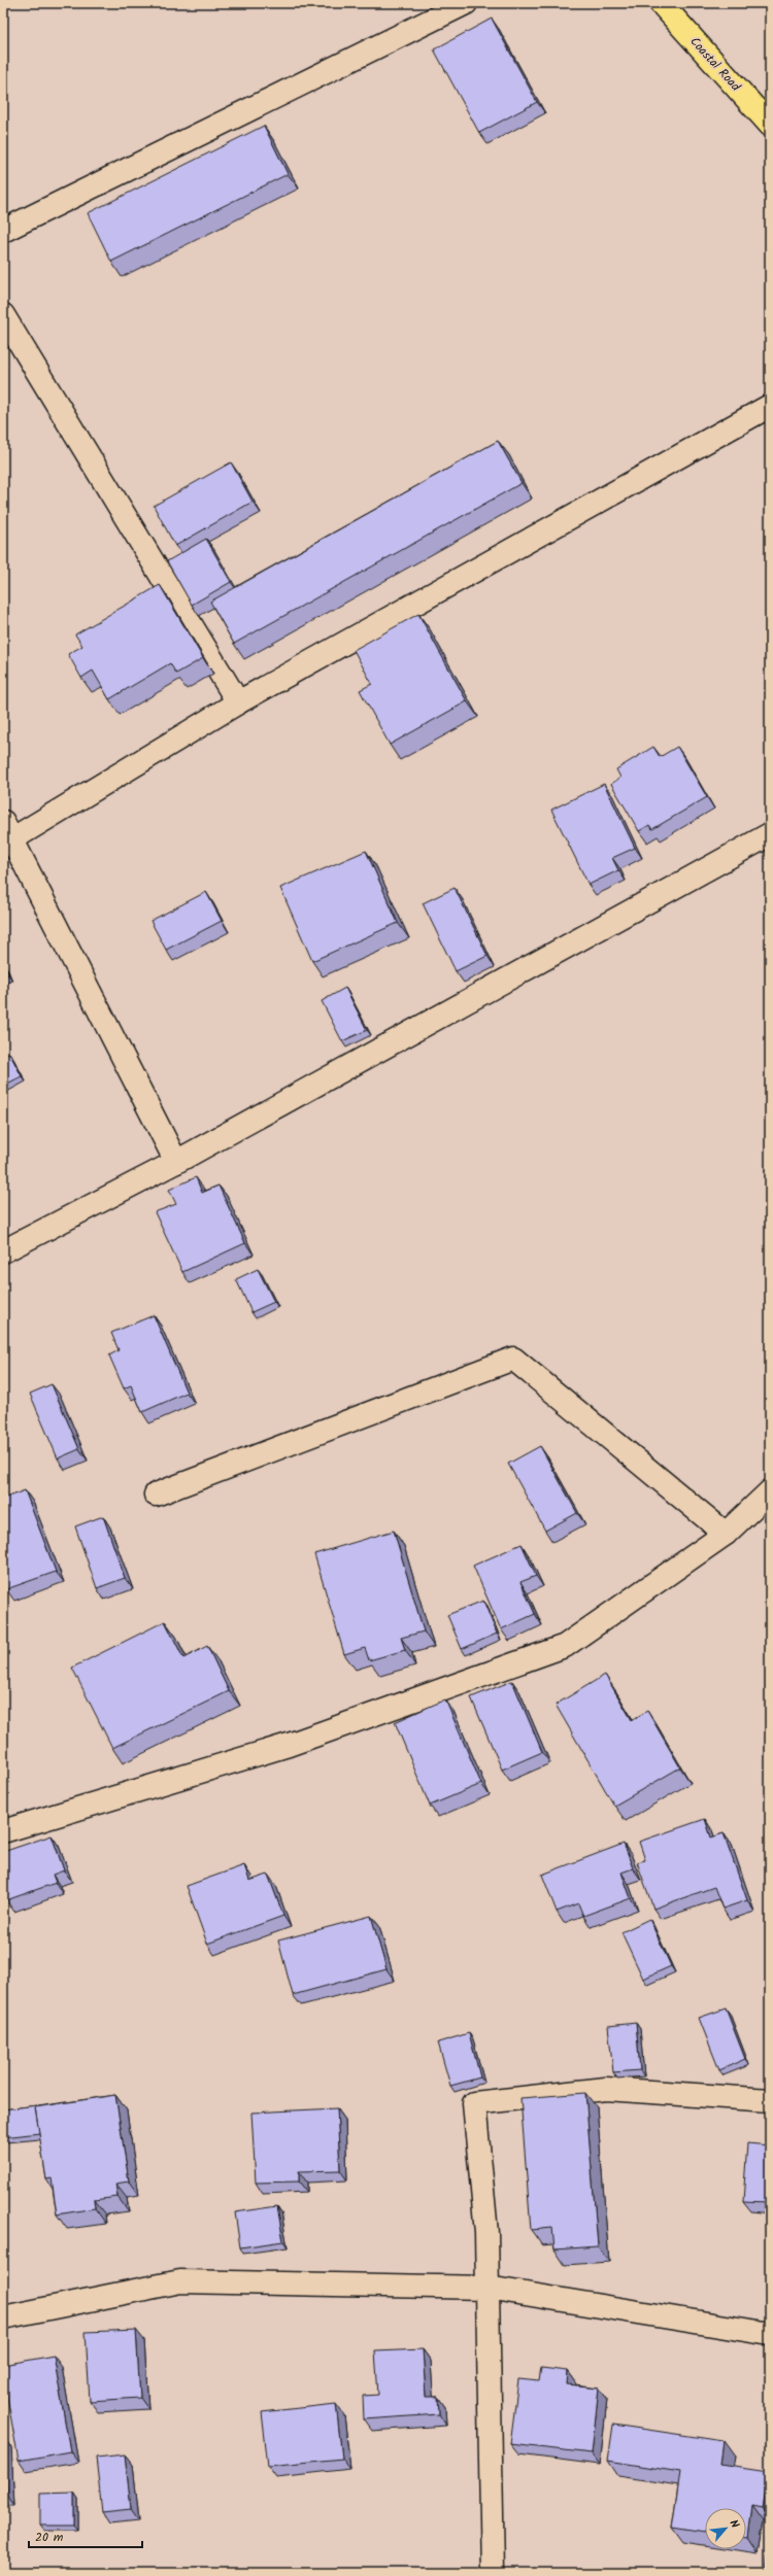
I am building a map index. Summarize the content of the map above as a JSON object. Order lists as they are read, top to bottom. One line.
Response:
{"streets":{"main road":["Coastal Road"]},"scale_bar":"20 m","north":"top right"}
